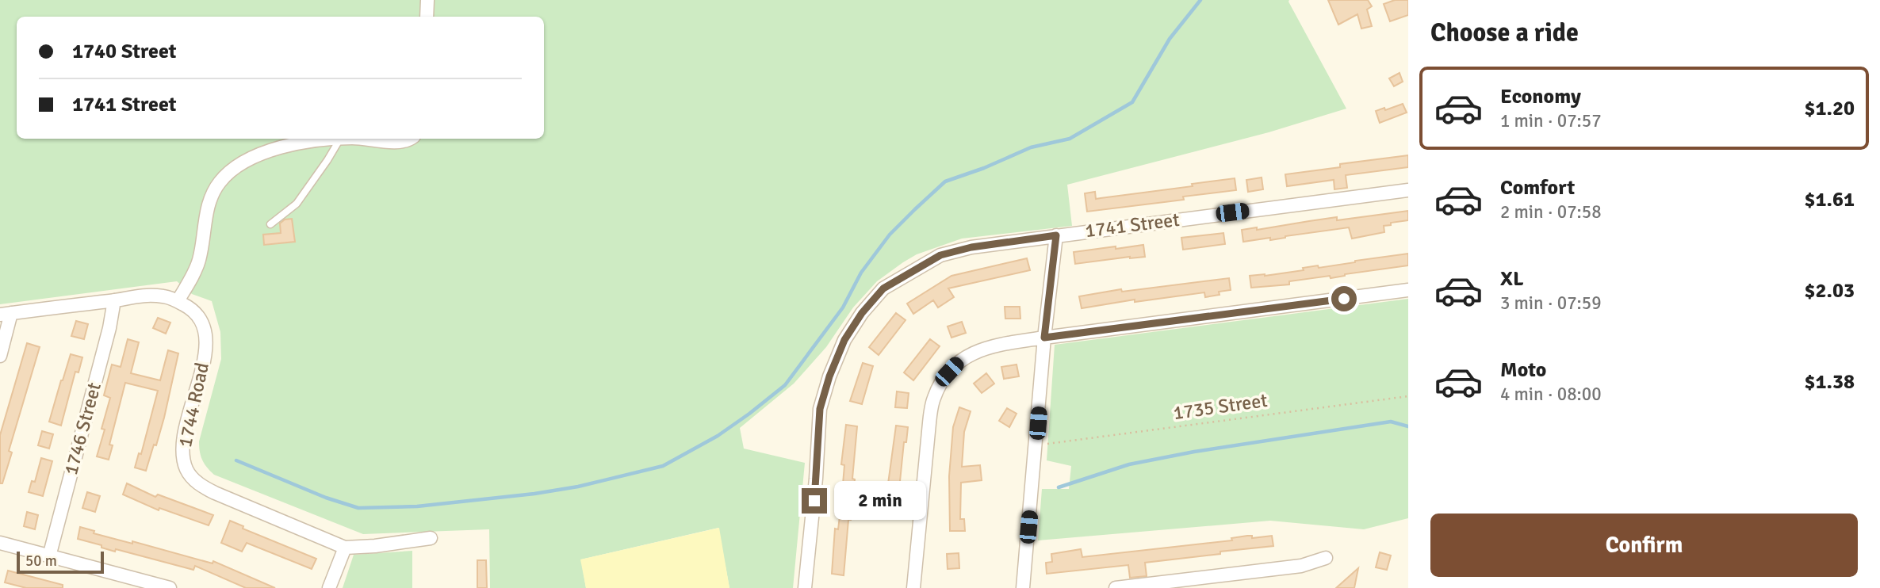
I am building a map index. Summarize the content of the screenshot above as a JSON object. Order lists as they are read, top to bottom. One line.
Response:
{"streets":{"street":["1741 Street","1744 Road","1746 Street"],"path":["1735 Street"]},"crossings":[["1744 Road","1746 Street"]],"scale_bar":"50 m","page":{"heading":"Choose a ride","banner":["1740 Street","1741 Street"],"list":[{"name":"Economy","note":"1 min · 07:57","value":"$1.20"},{"name":"Comfort","note":"2 min · 07:58","value":"$1.61"},{"name":"XL","note":"3 min · 07:59","value":"$2.03"},{"name":"Moto","note":"4 min · 08:00","value":"$1.38"}],"bubble":"2 min","buttons":"Confirm","scale":"50 m"}}
